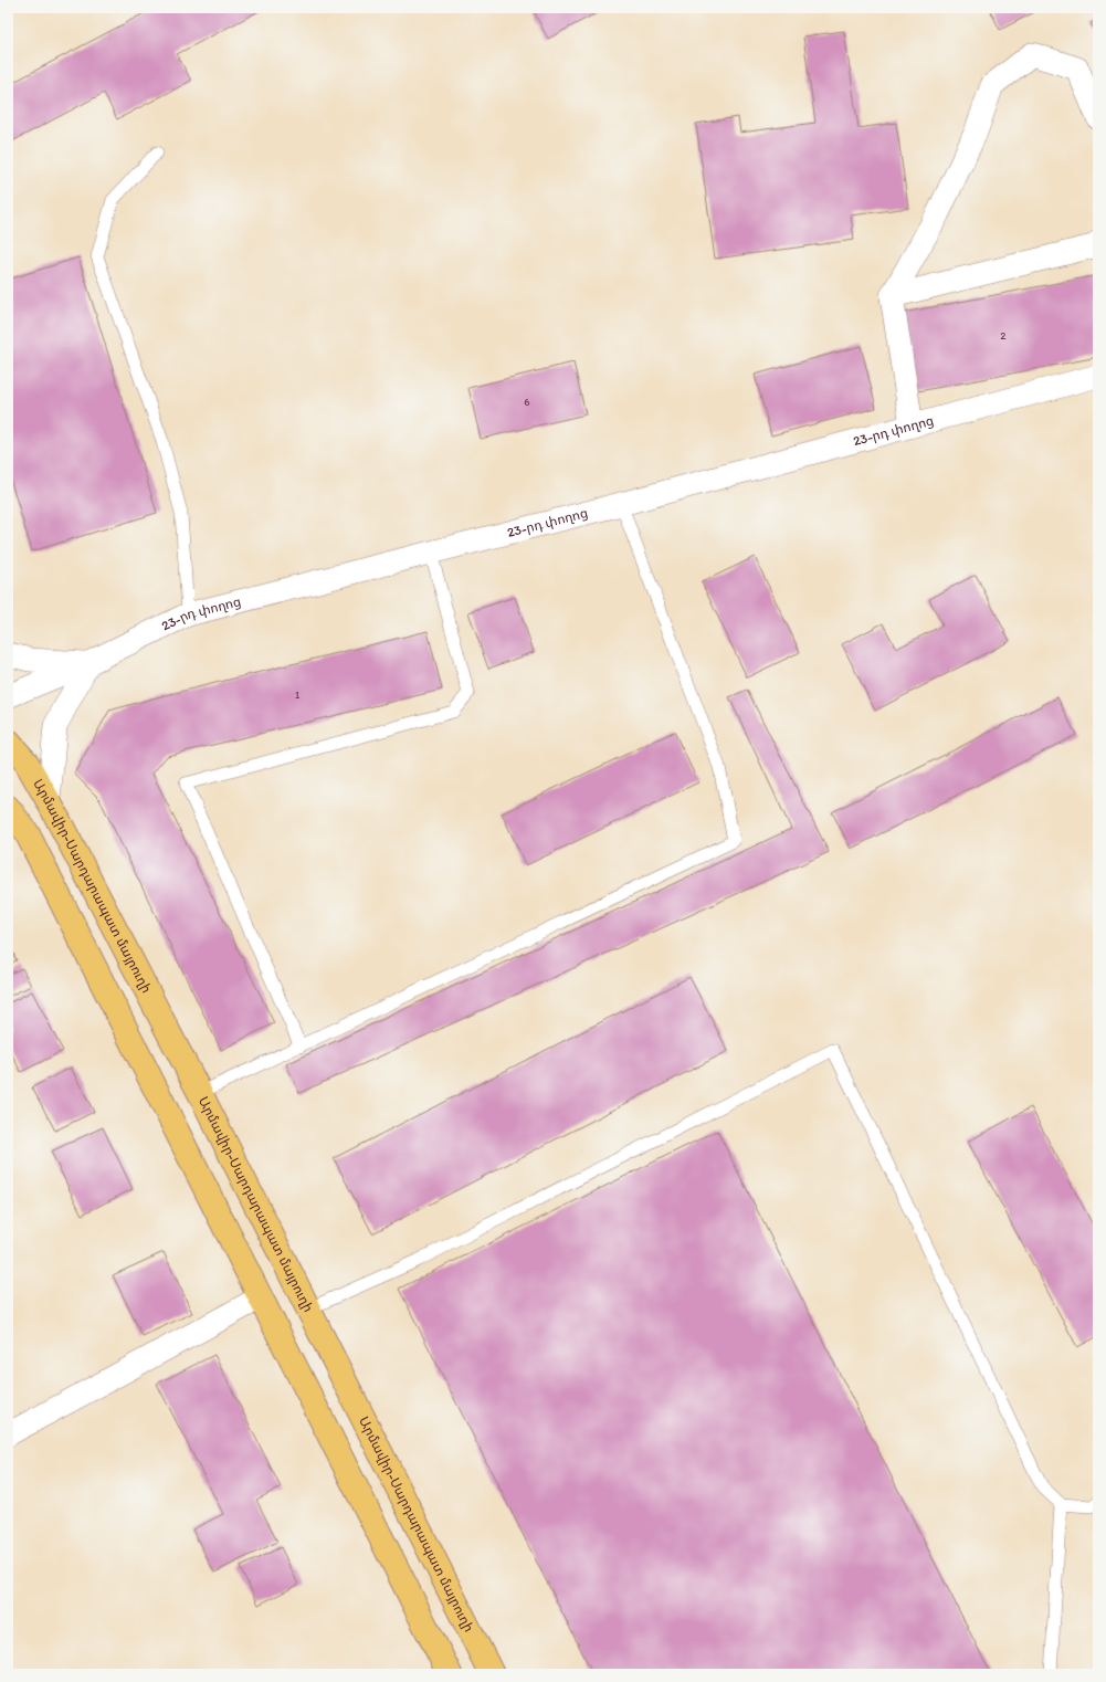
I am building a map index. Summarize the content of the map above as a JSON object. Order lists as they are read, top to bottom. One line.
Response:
{"streets":{"highway":["Արմավիր-Սարդարապատ մայրուղի"],"street":["23-րդ փողոց"]},"house_numbers":["2","6","1"]}
